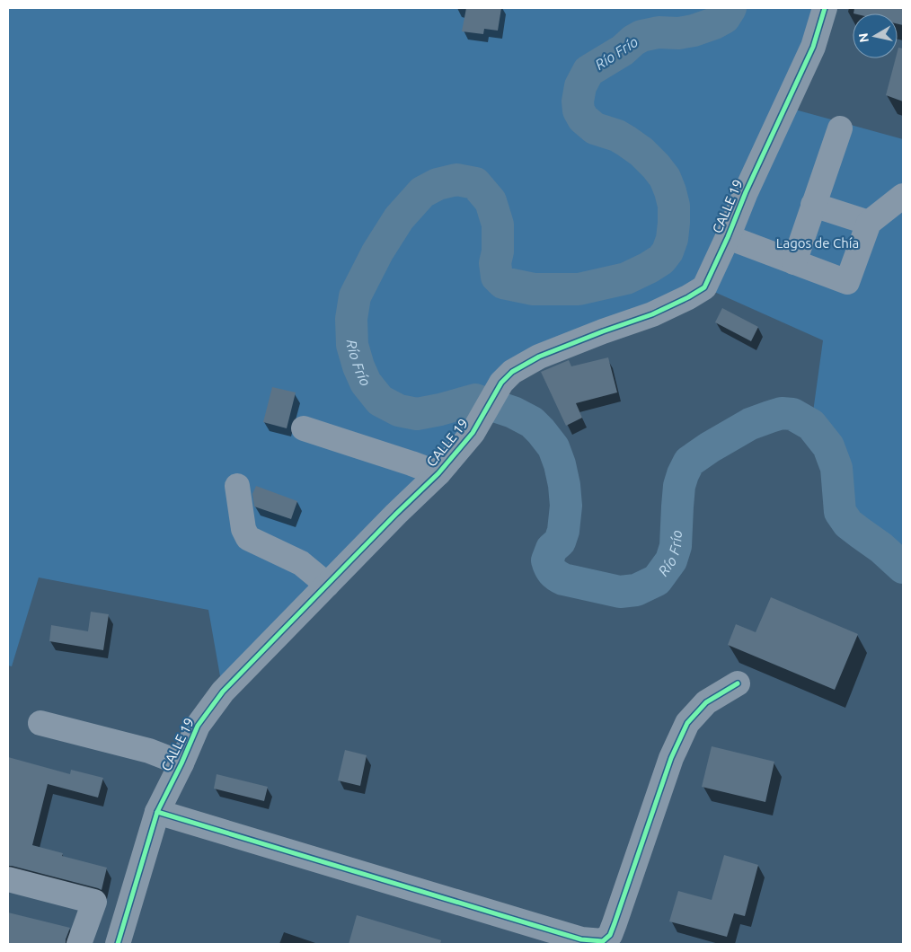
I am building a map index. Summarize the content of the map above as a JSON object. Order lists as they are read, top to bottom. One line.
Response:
{"streets":{"street":["CALLE 19"]},"water":["Río Frío"],"parks":["Lagos de Chía"],"north":"left"}
